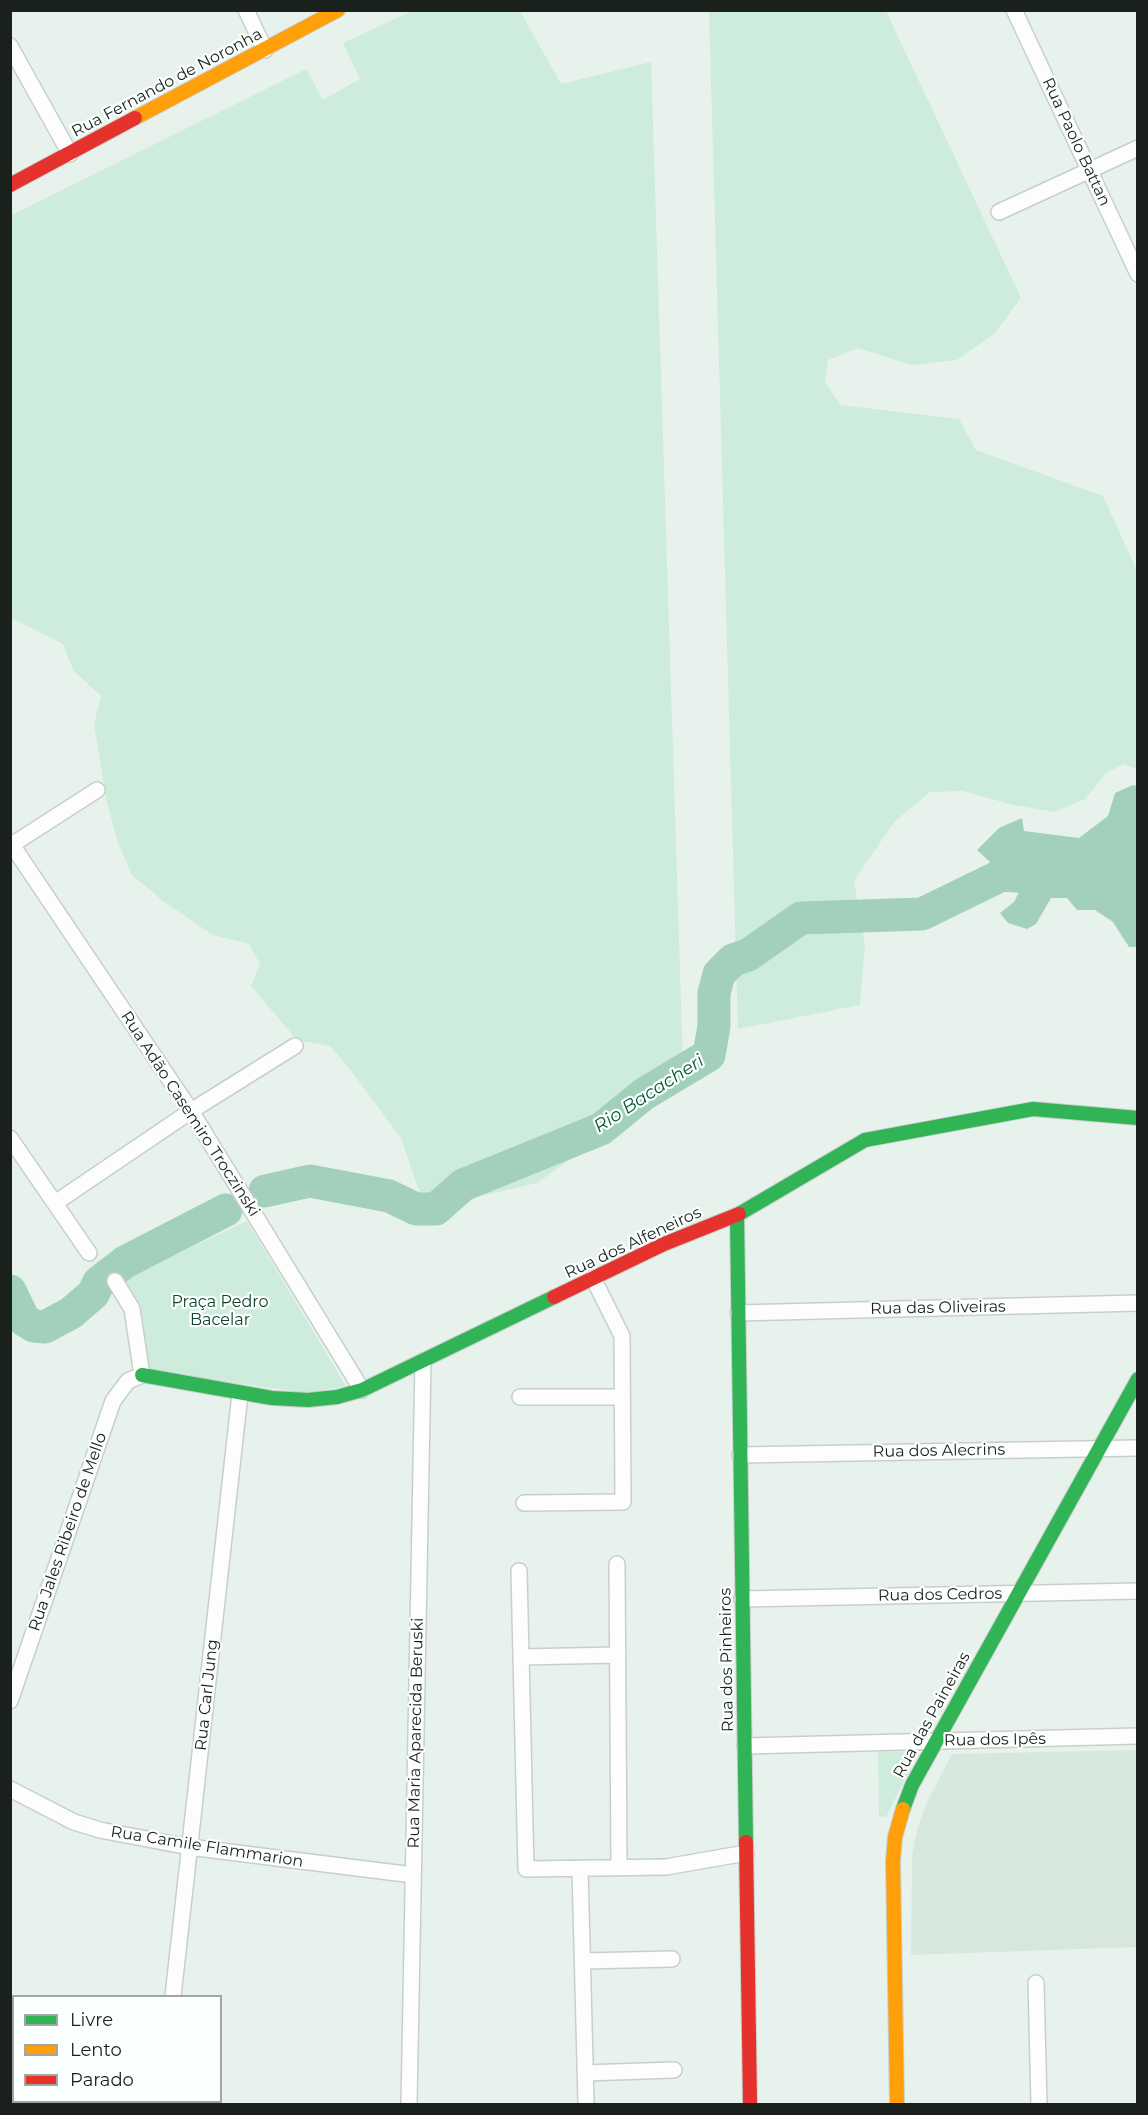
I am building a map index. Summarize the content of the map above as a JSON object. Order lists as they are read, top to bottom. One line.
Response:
{"streets":{"street":["Rua Fernando de Noronha","Rua Paolo Battan","Rua Adão Casemiro Troczinski","Rua dos Alfeneiros","Rua das Oliveiras","Rua dos Alecrins","Rua Jales Ribeiro de Mello","Rua dos Cedros","Rua dos Pinheiros","Rua Carl Jung","Rua das Paineiras","Rua Maria Aparecida Beruski","Rua dos Ipês","Rua Camile Flammarion"]},"crossings":[["Rua Adão Casemiro Troczinski","Rua dos Alfeneiros"],["Rua dos Alfeneiros","Rua Jales Ribeiro de Mello"],["Rua dos Alfeneiros","Rua dos Pinheiros"],["Rua dos Alfeneiros","Rua Carl Jung"],["Rua dos Alfeneiros","Rua Maria Aparecida Beruski"],["Rua das Oliveiras","Rua dos Pinheiros"],["Rua dos Alecrins","Rua dos Pinheiros"],["Rua dos Alecrins","Rua das Paineiras"],["Rua dos Cedros","Rua dos Pinheiros"],["Rua dos Cedros","Rua das Paineiras"],["Rua dos Pinheiros","Rua dos Ipês"],["Rua Carl Jung","Rua Camile Flammarion"],["Rua das Paineiras","Rua dos Ipês"],["Rua Maria Aparecida Beruski","Rua Camile Flammarion"]],"water":["Rio Bacacheri"],"parks":["Praça Pedro Bacelar"],"legend":["Livre","Lento","Parado"]}
